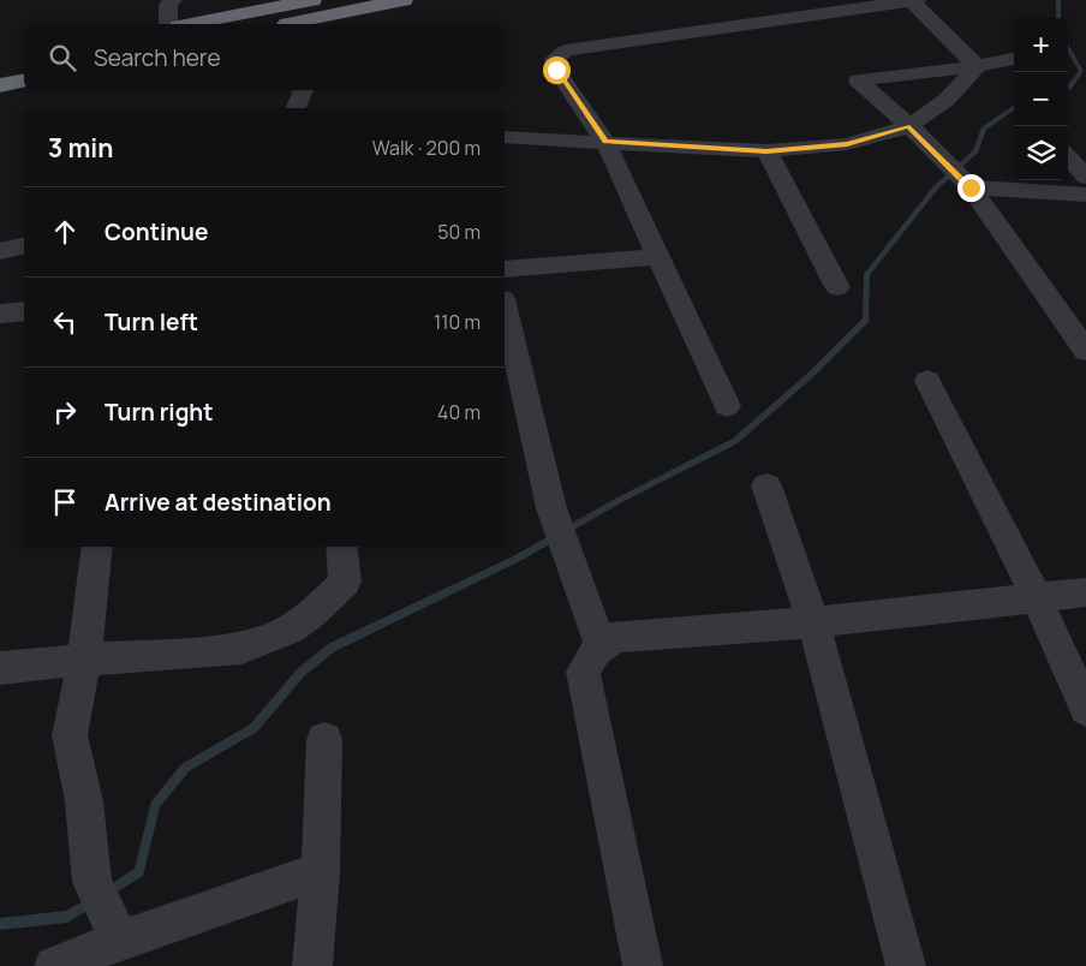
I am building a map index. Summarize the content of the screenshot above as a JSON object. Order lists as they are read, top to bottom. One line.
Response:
{"page":{"map_buttons":["+","−"],"search":"Search here","heading":["3 min","Walk · 200 m"],"list":[["Continue","50 m"],["Turn left","110 m"],["Turn right","40 m"],"Arrive at destination"]}}
